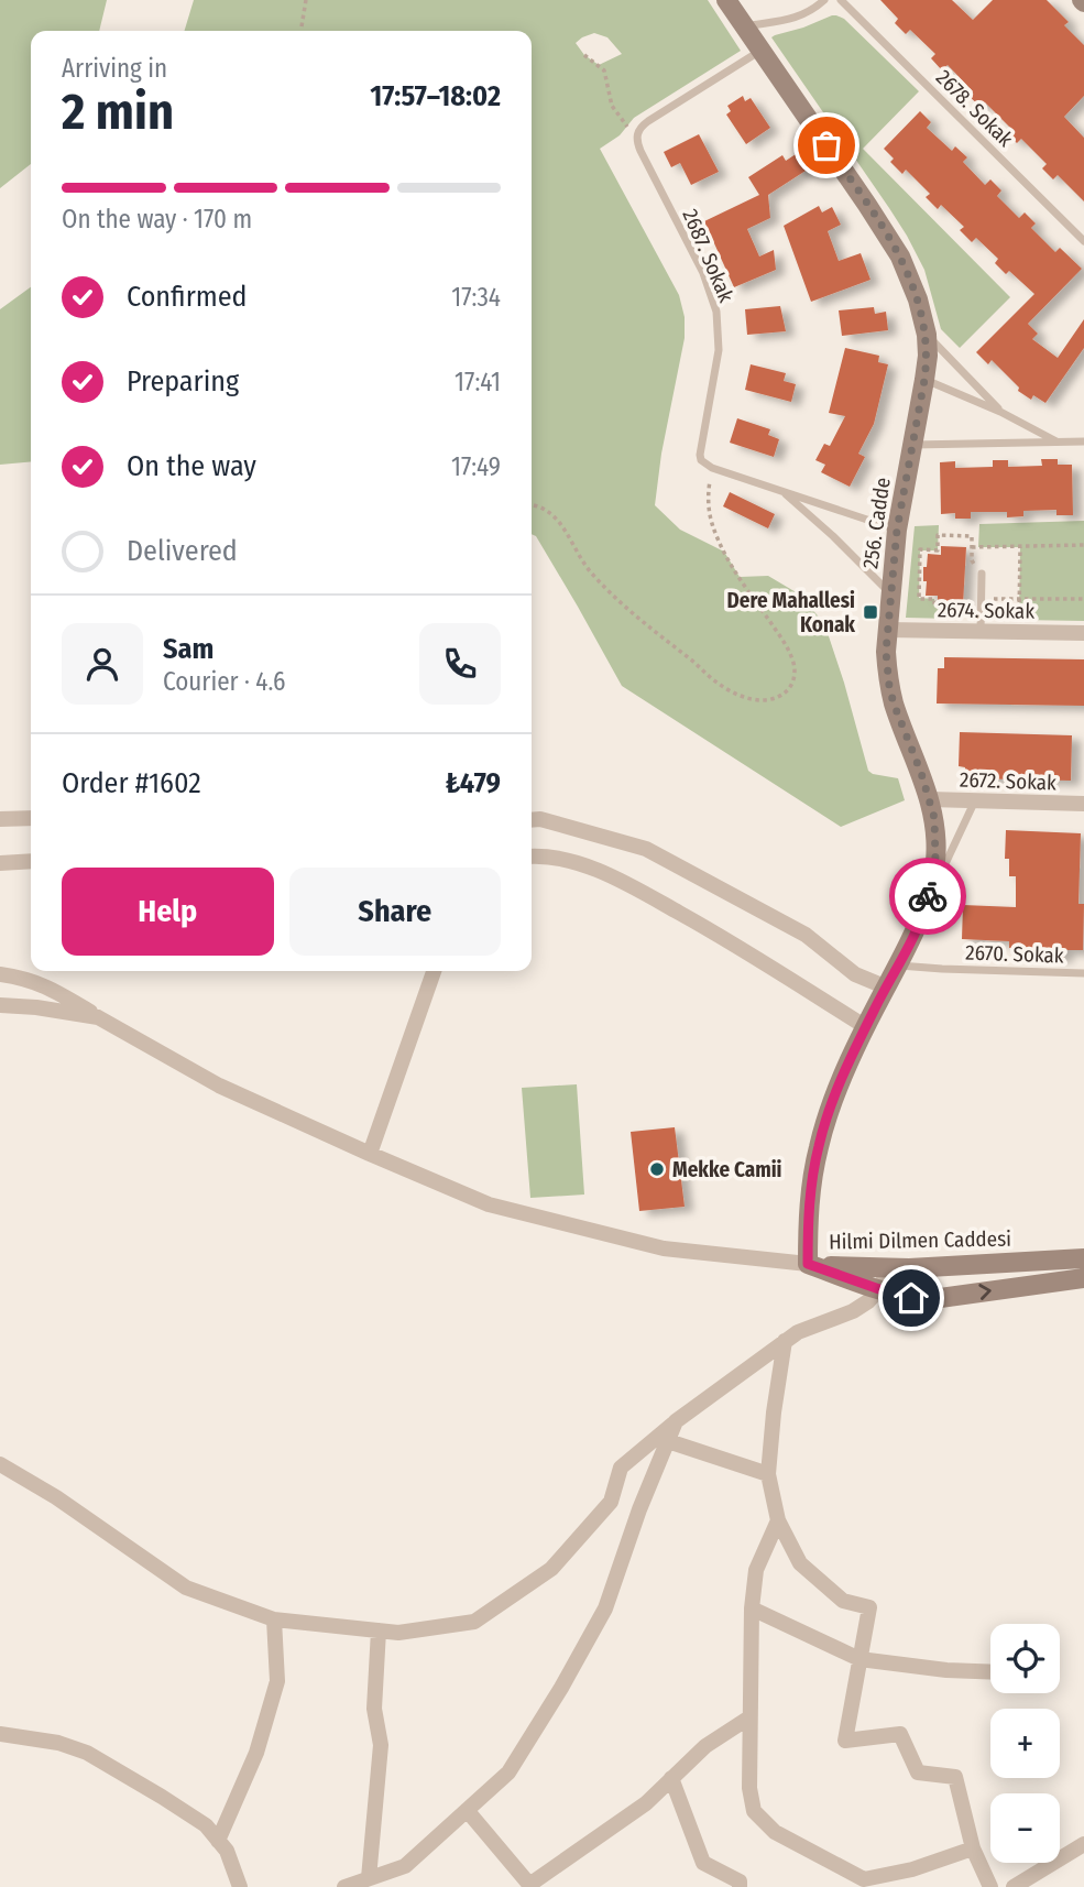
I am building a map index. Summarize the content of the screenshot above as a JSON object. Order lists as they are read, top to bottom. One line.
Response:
{"streets":{"street":["256. Cadde","2674. Sokak","2672. Sokak","Hilmi Dilmen Caddesi"],"lane":["2678. Sokak","2687. Sokak","2670. Sokak"]},"crossings":[["256. Cadde","2674. Sokak"],["256. Cadde","2672. Sokak"],["256. Cadde","2670. Sokak"],["256. Cadde","Hilmi Dilmen Caddesi"]],"places":{"transit":["Dere Mahallesi Konak"],"other":["Mekke Camii"]},"page":{"heading":["2 min","Arriving in","17:57–18:02"],"panel":["Sam","Courier · 4.6","Order #1602","₺479"],"bar":"On the way · 170 m","list":[["Confirmed","17:34"],["Preparing","17:41"],["On the way","17:49"],"Delivered"],"buttons":["Help","Share"],"map_buttons":["+","−"]}}
